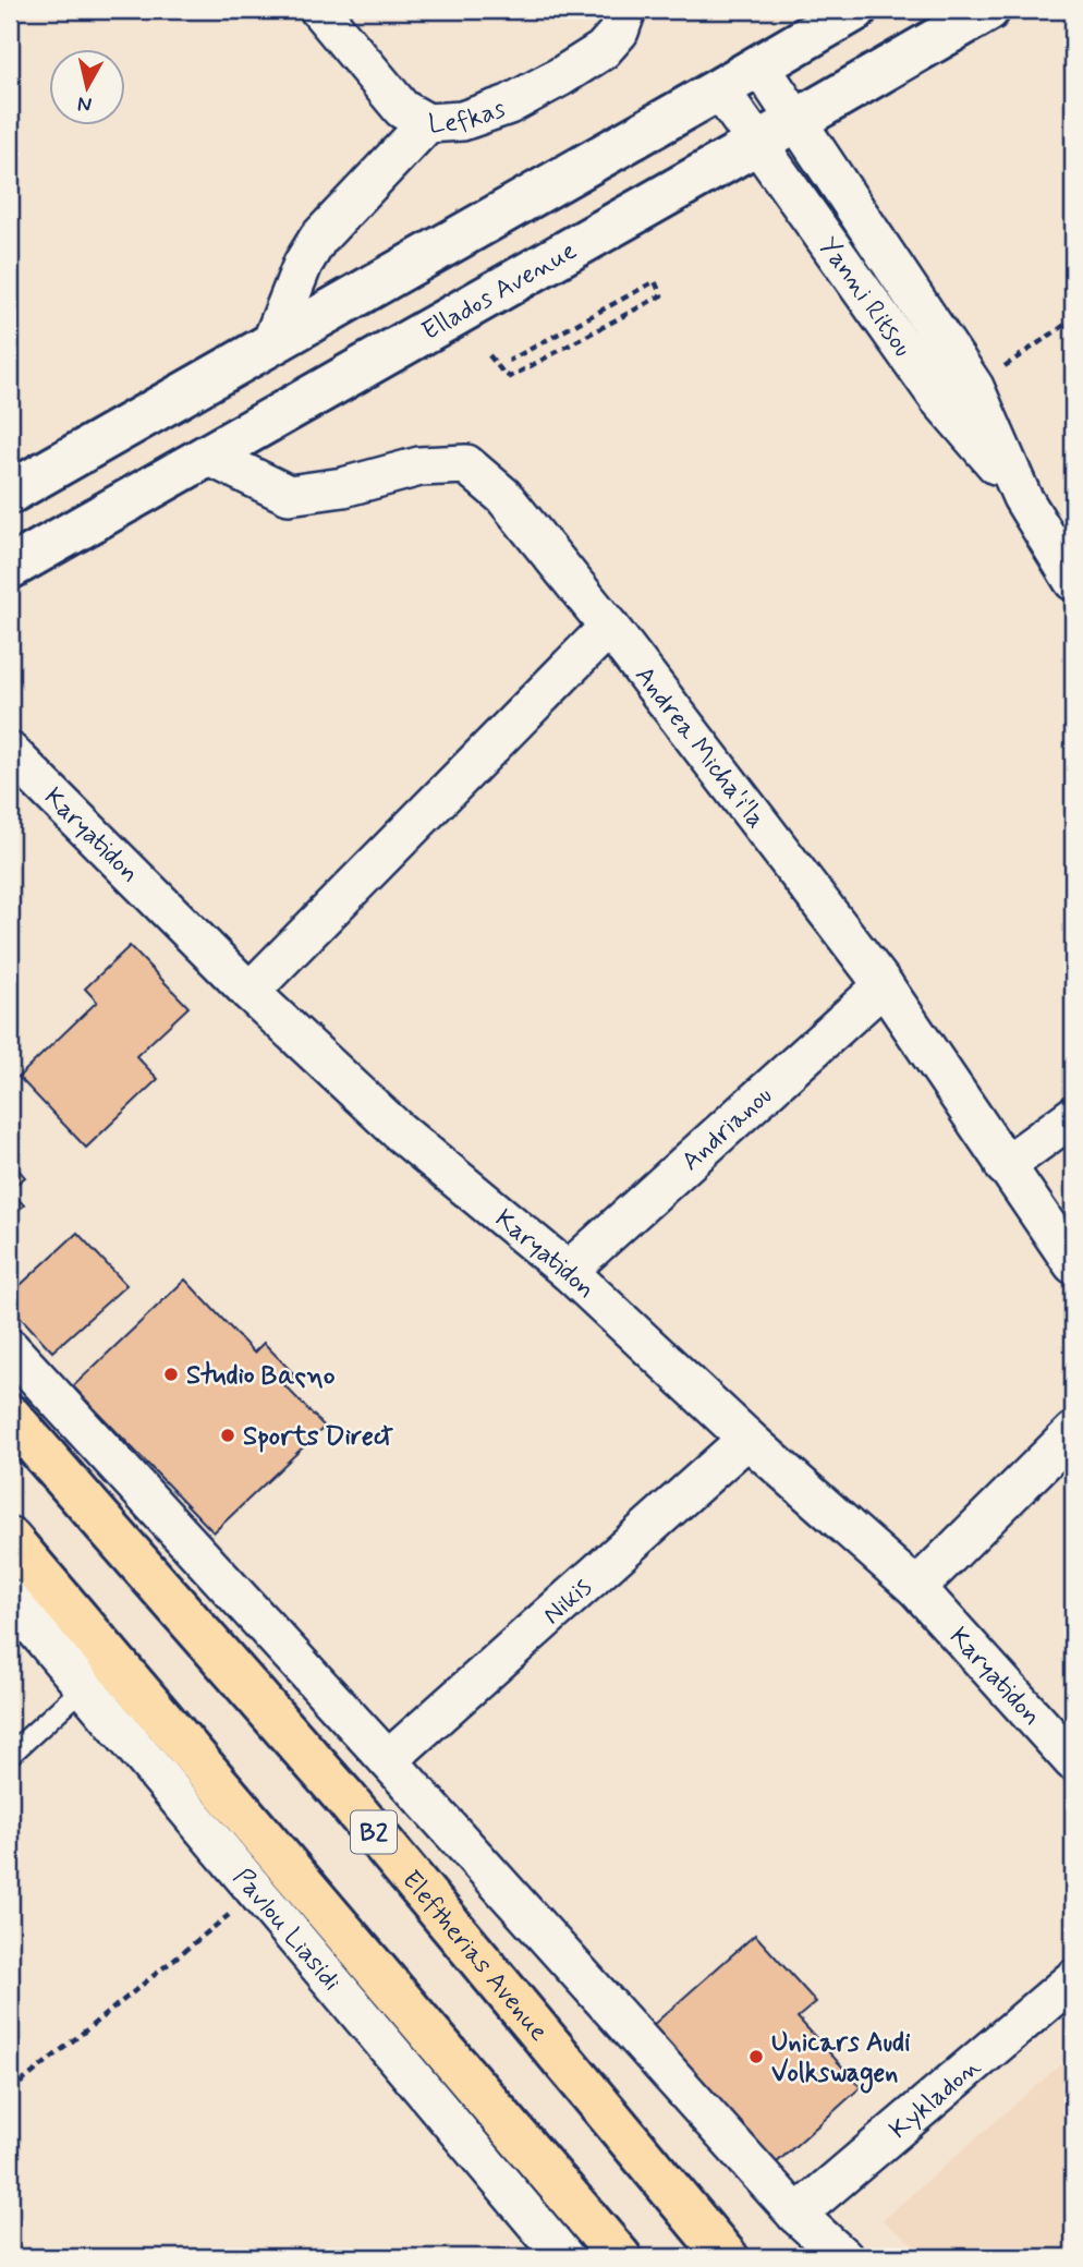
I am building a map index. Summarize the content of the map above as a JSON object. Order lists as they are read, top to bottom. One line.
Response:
{"streets":{"highway":["B2","Eleftherias Avenue"],"main road":["Ellados Avenue"],"street":["Lefkas","Yanni Ritsou","Andrea Micha'i'la","Karyatidon","Andrianou","Nikis","Pavlou Liasidi","Kykladon"]},"crossings":[["Ellados Avenue","Yanni Ritsou"],["Ellados Avenue","Andrea Micha'i'la"],["Andrea Micha'i'la","Andrianou"],["Karyatidon","Andrianou"],["Karyatidon","Nikis"]],"places":["Studio Βαςηο","Sports Direct","Unicars Audi Volkswagen"],"north":"bottom"}
